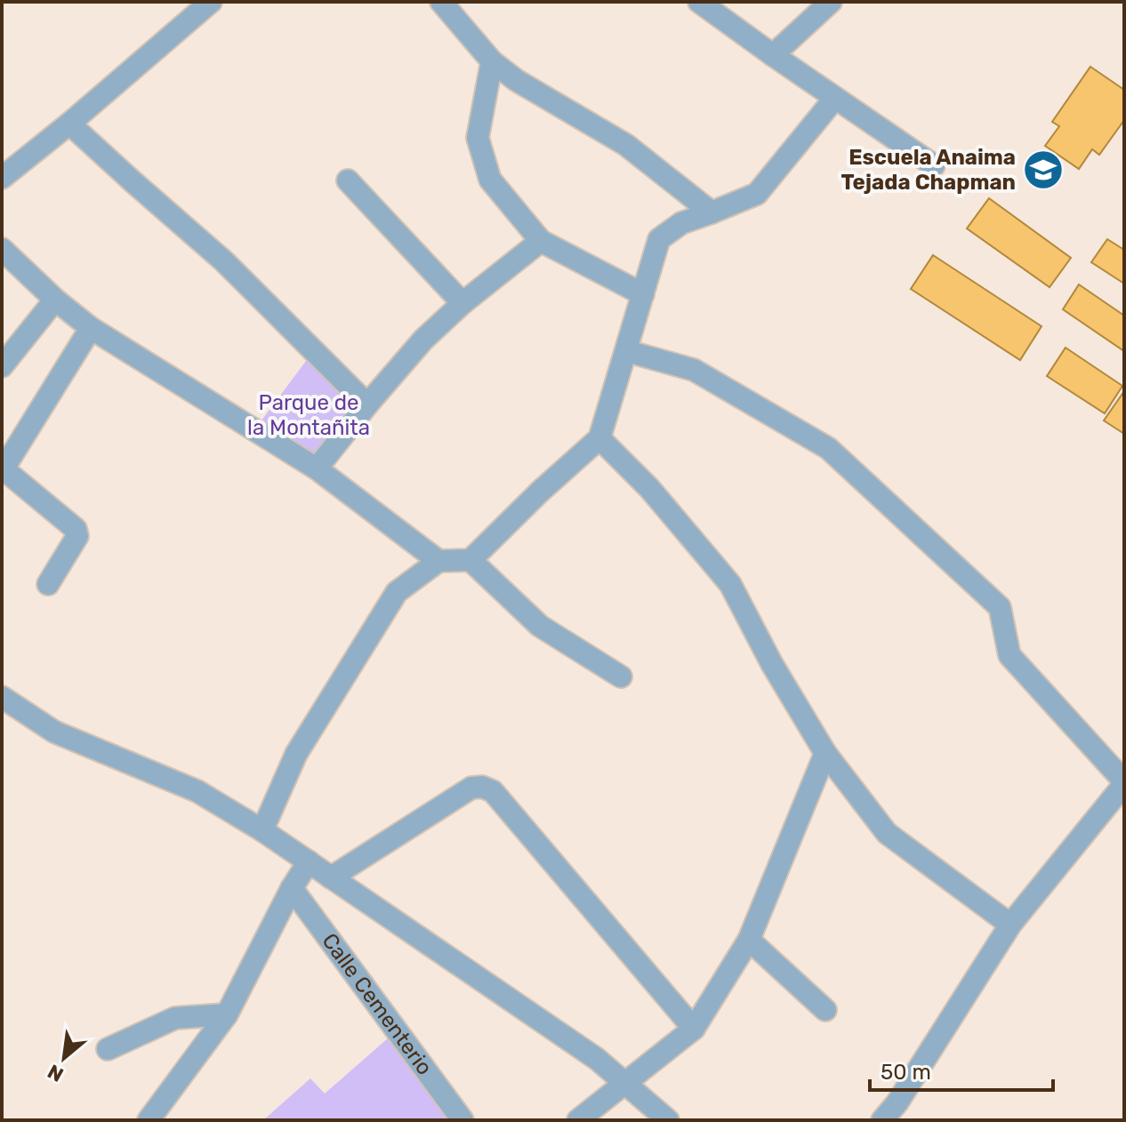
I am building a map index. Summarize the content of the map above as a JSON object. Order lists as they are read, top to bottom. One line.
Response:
{"streets":{"street":["Calle Cementerio"]},"parks":["Parque de la Montañita"],"places":{"school or university":["Escuela Anaima Tejada Chapman"]},"scale_bar":"50 m","north":"bottom left"}
